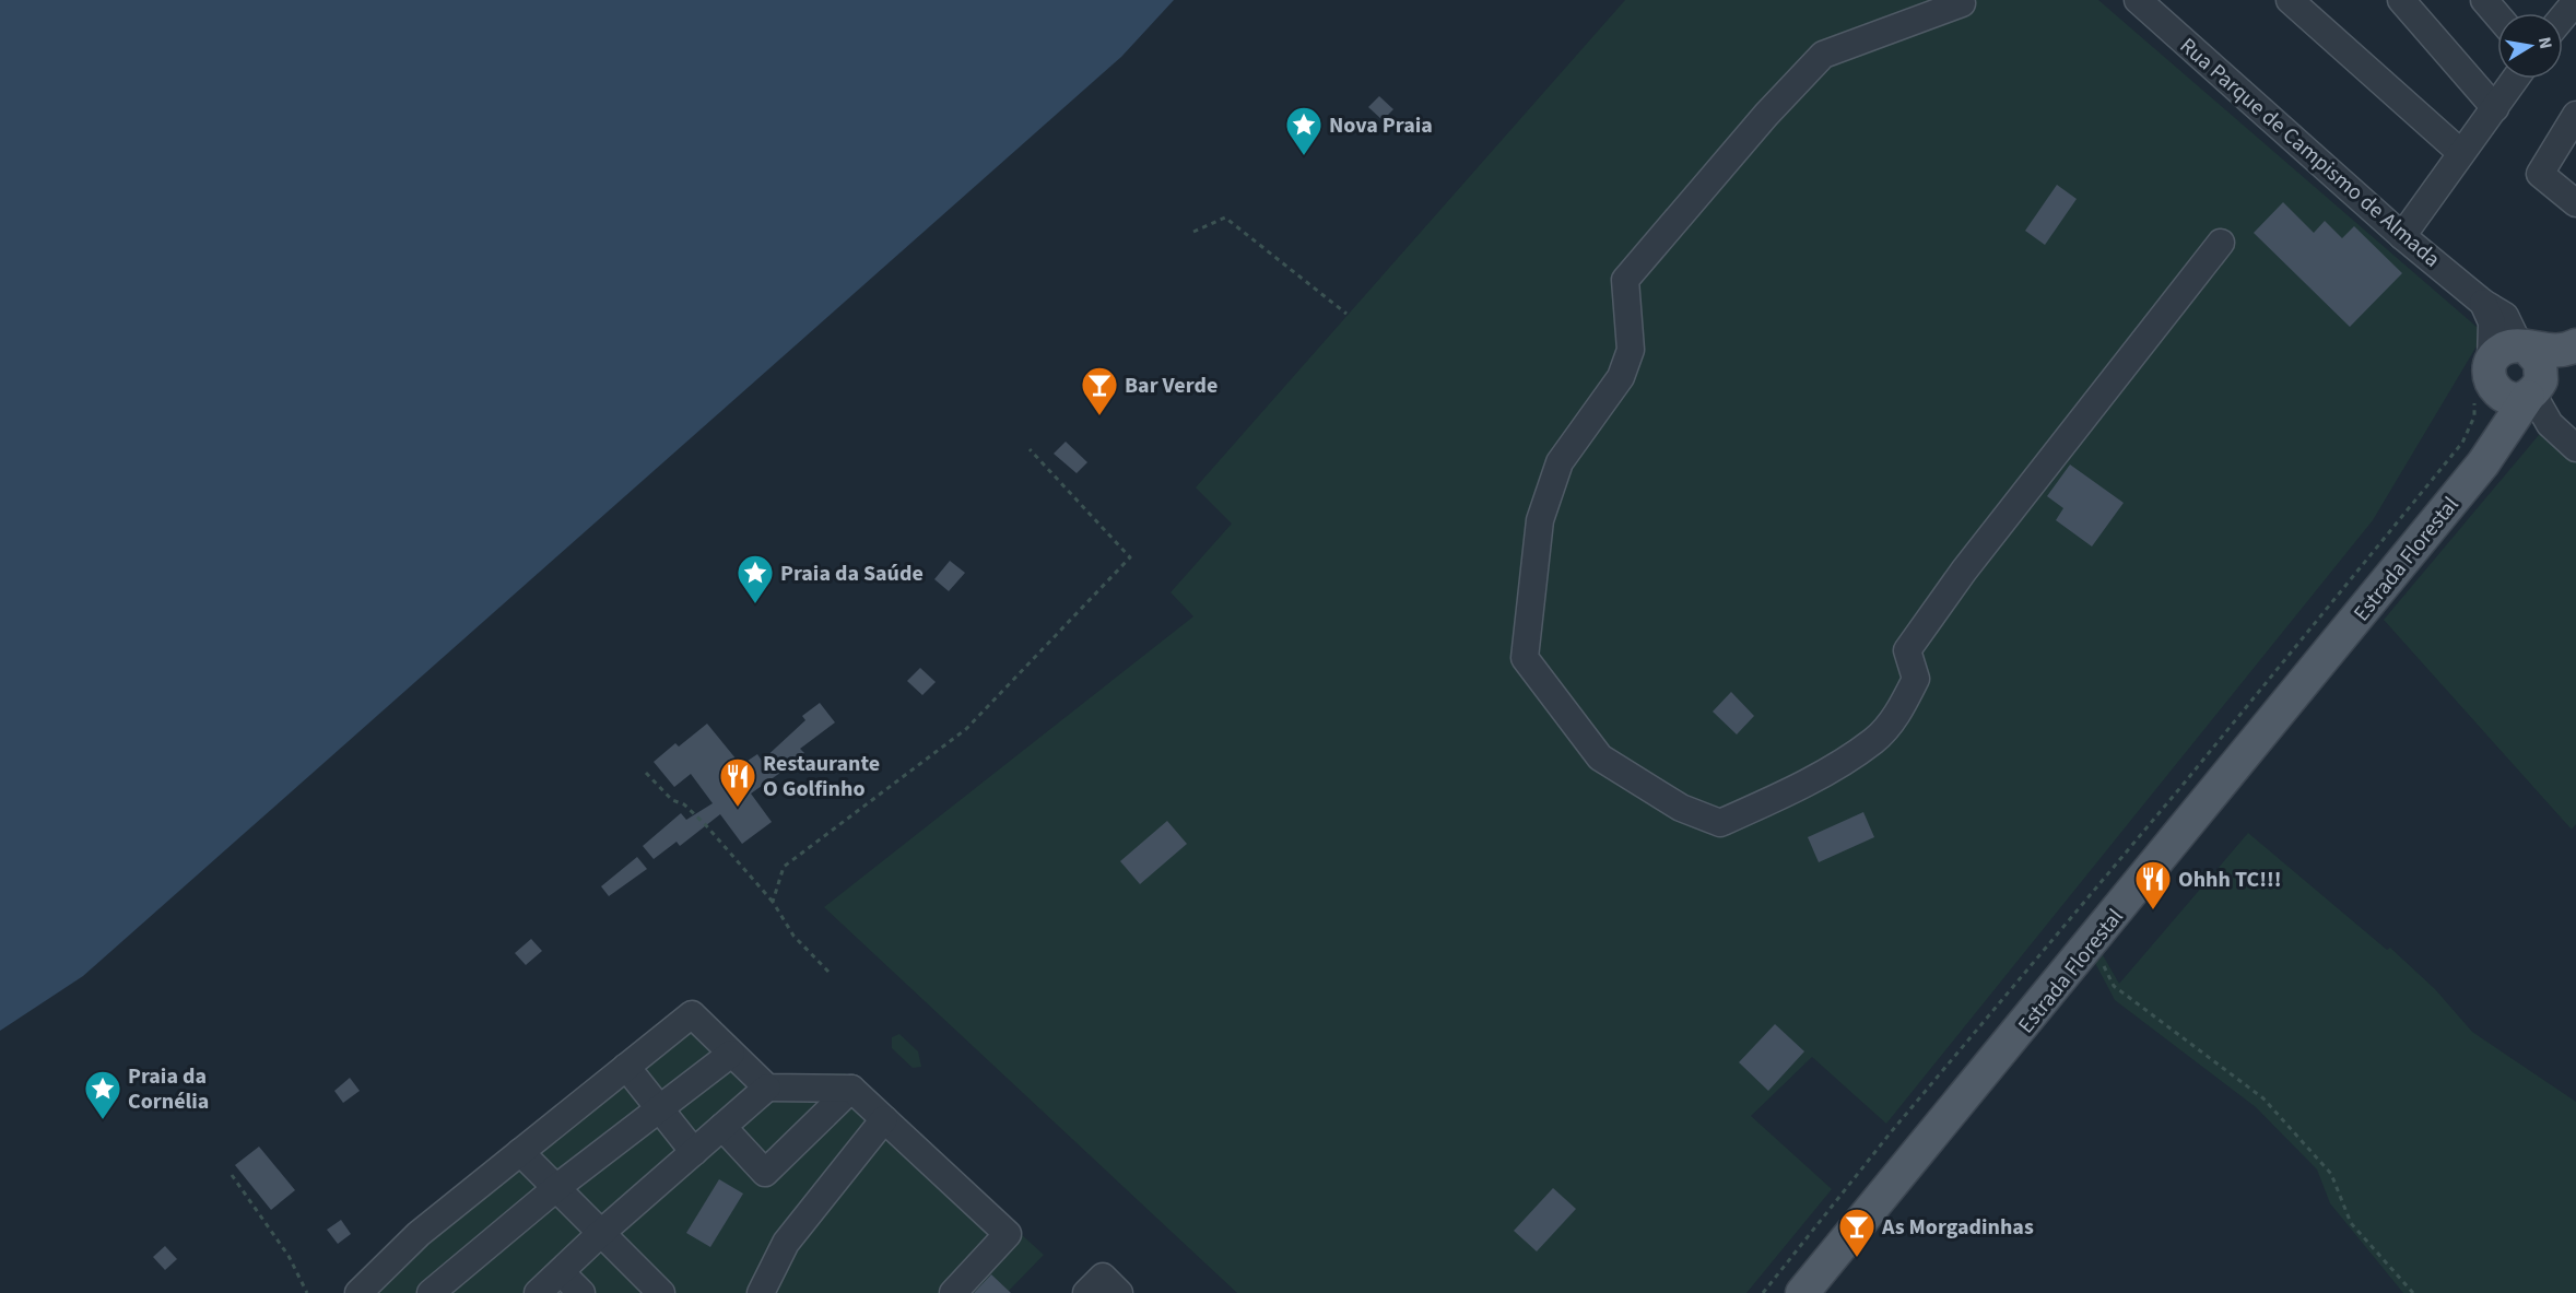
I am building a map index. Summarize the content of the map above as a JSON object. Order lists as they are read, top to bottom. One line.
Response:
{"streets":{"main road":["Estrada Florestal"],"street":["Rua Parque de Campismo de Almada"]},"crossings":[["Rua Parque de Campismo de Almada","Estrada Florestal"]],"places":{"place":["Nova Praia","Praia da Saúde","Praia da Cornélia"],"bar":["Bar Verde","As Morgadinhas"],"restaurant":["Restaurante O Golfinho","Ohhh TC!!!"]},"north":"right"}
